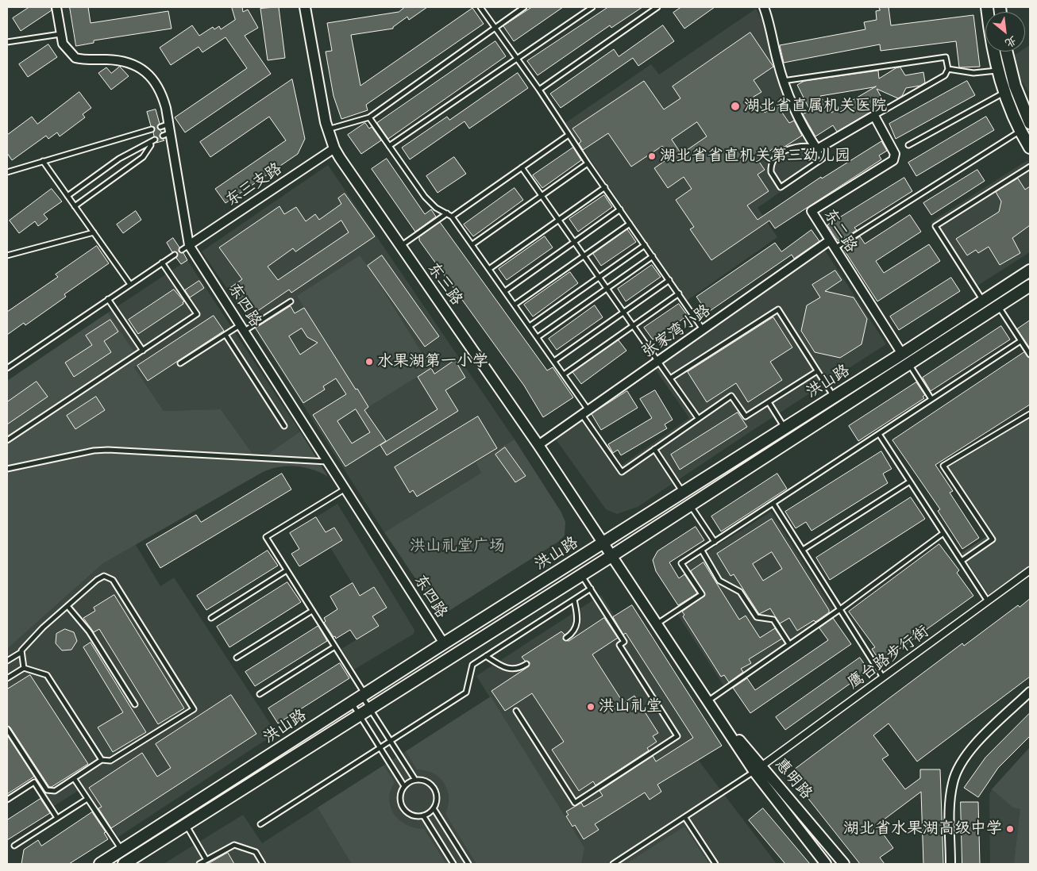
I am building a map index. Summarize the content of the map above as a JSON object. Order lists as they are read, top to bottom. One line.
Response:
{"streets":{"main road":["洪山路"],"street":["东三支路","东二路","东三路","东四路","张家湾小路","鹰台路步行街","惠明路"]},"crossings":[["东三支路","东三路"],["东三支路","东四路"],["东二路","张家湾小路"],["东二路","洪山路"],["东三路","张家湾小路"],["东三路","洪山路"],["东三路","惠明路"],["东四路","洪山路"],["洪山路","惠明路"],["鹰台路步行街","惠明路"]],"parks":["洪山礼堂广场"],"places":["湖北省直属机关医院","湖北省省直机关第三幼儿园","水果湖第一小学","洪山礼堂","湖北省水果湖高级中学"],"north":"bottom right"}
